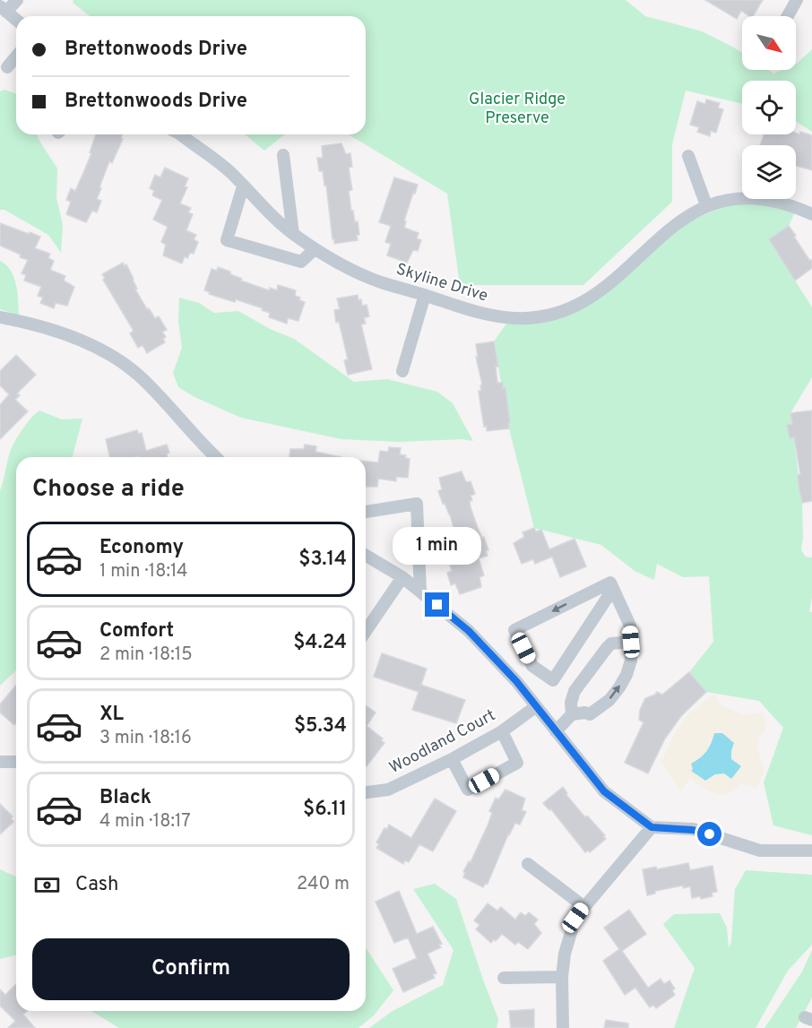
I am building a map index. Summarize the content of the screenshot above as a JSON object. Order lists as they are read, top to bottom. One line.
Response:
{"streets":{"street":["Skyline Drive","Woodland Court"]},"parks":["Glacier Ridge Preserve"],"north":"bottom right","page":{"banner":["Brettonwoods Drive","Brettonwoods Drive"],"heading":"Choose a ride","list":[{"name":"Economy","note":"1 min · 18:14","value":"$3.14"},{"name":"Comfort","note":"2 min · 18:15","value":"$4.24"},{"name":"XL","note":"3 min · 18:16","value":"$5.34"},{"name":"Black","note":"4 min · 18:17","value":"$6.11"}],"bubble":"1 min","pay":["Cash","240 m"],"buttons":"Confirm"}}
